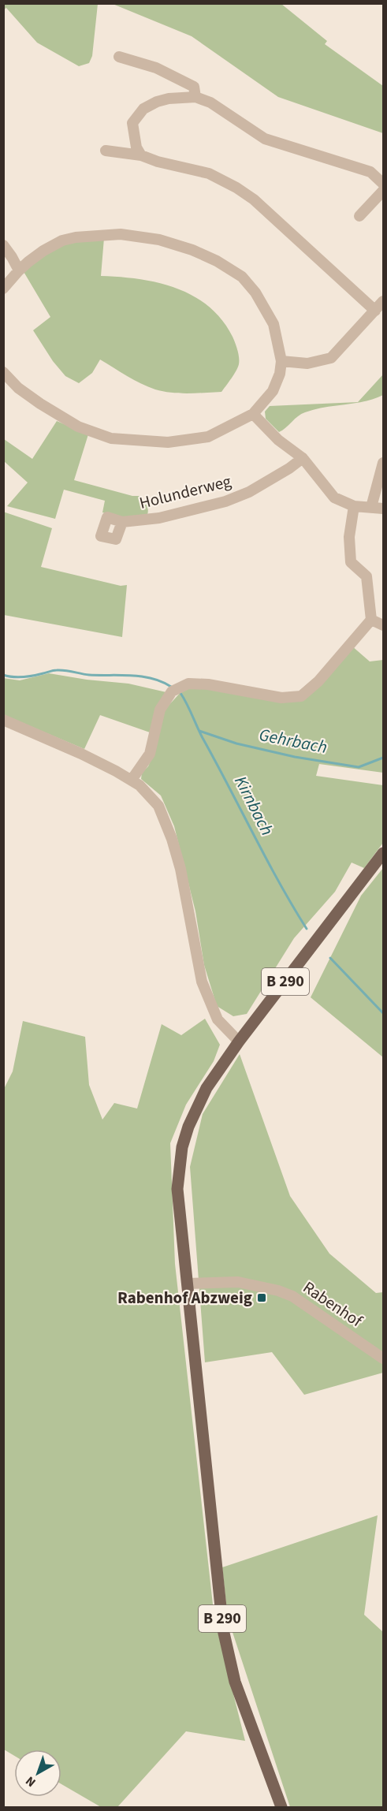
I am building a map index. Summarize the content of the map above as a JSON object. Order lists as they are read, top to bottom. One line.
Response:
{"streets":{"main road":["B 290"],"street":["Holunderweg","Rabenhof"]},"crossings":[["B 290","Rabenhof"]],"water":["Gehrbach","Kirnbach"],"places":{"transit":["Rabenhof Abzweig"]},"north":"bottom left"}
